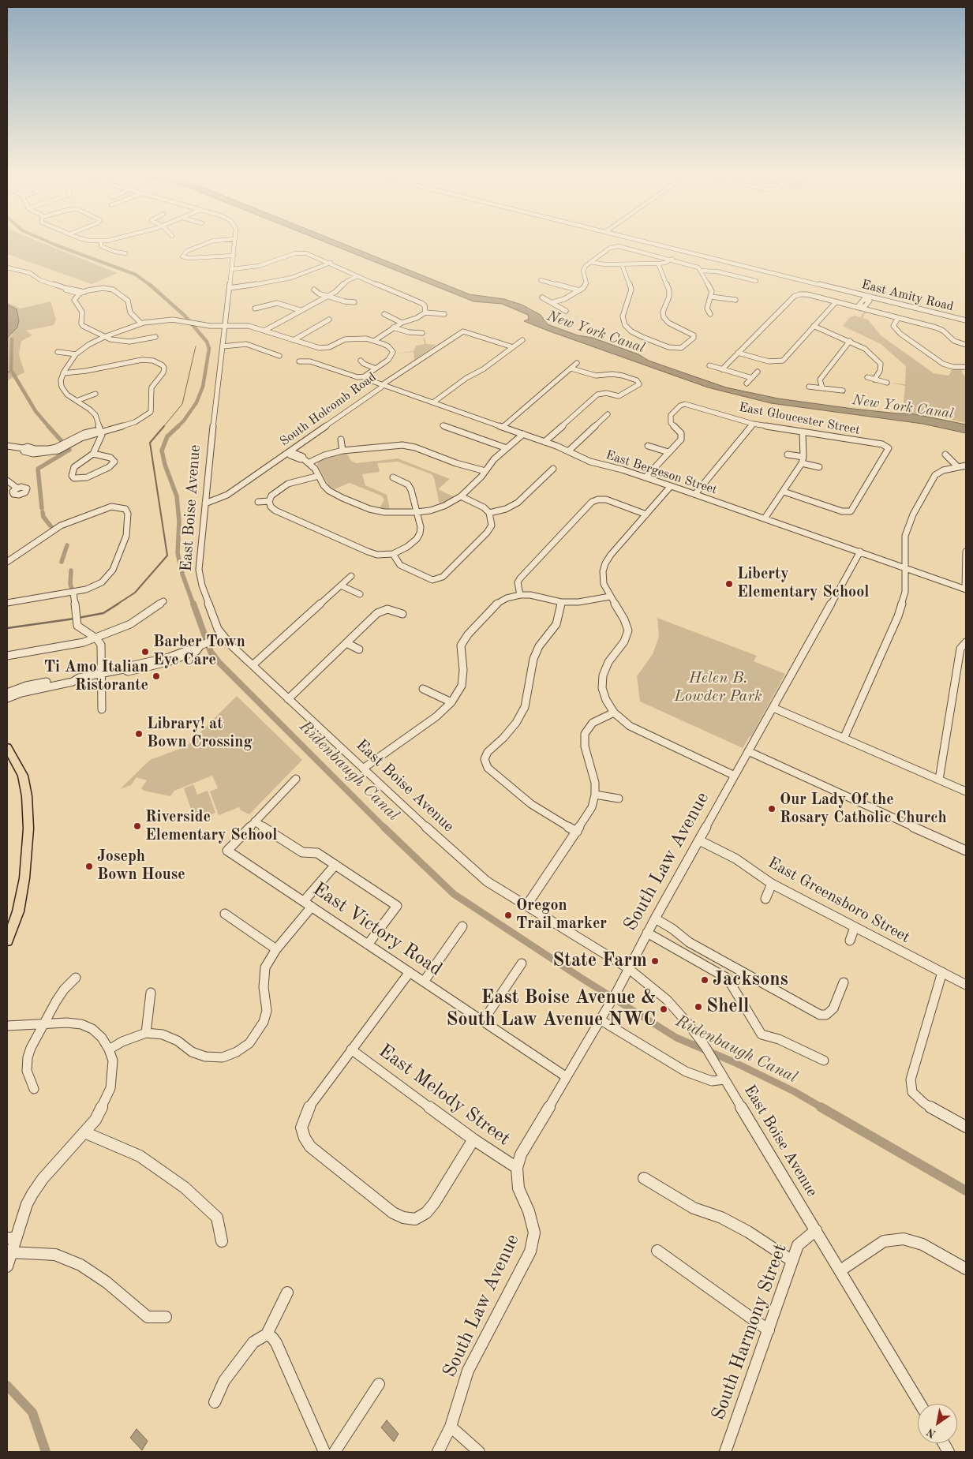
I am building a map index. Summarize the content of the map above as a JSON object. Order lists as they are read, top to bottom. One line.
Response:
{"streets":{"street":["East Amity Road","South Holcomb Road","East Gloucester Street","East Bergeson Street","East Boise Avenue","South Law Avenue","East Greensboro Street","East Victory Road","East Melody Street","South Harmony Street"]},"crossings":[["South Holcomb Road","East Bergeson Street"],["South Holcomb Road","East Boise Avenue"],["East Bergeson Street","South Law Avenue"],["East Boise Avenue","South Law Avenue"],["East Boise Avenue","South Harmony Street"],["South Law Avenue","East Greensboro Street"],["South Law Avenue","East Victory Road"],["South Law Avenue","East Melody Street"]],"water":["New York Canal","Ridenbaugh Canal"],"parks":["Helen B. Lowder Park"],"places":["Liberty Elementary School","Barber Town Eye Care","Ti Amo Italian Ristorante","Library! at Bown Crossing","Our Lady Of the Rosary Catholic Church","Riverside Elementary School","Joseph Bown House","Oregon Trail marker","State Farm","Jacksons","Shell","East Boise Avenue & South Law Avenue NWC"],"north":"bottom left"}
